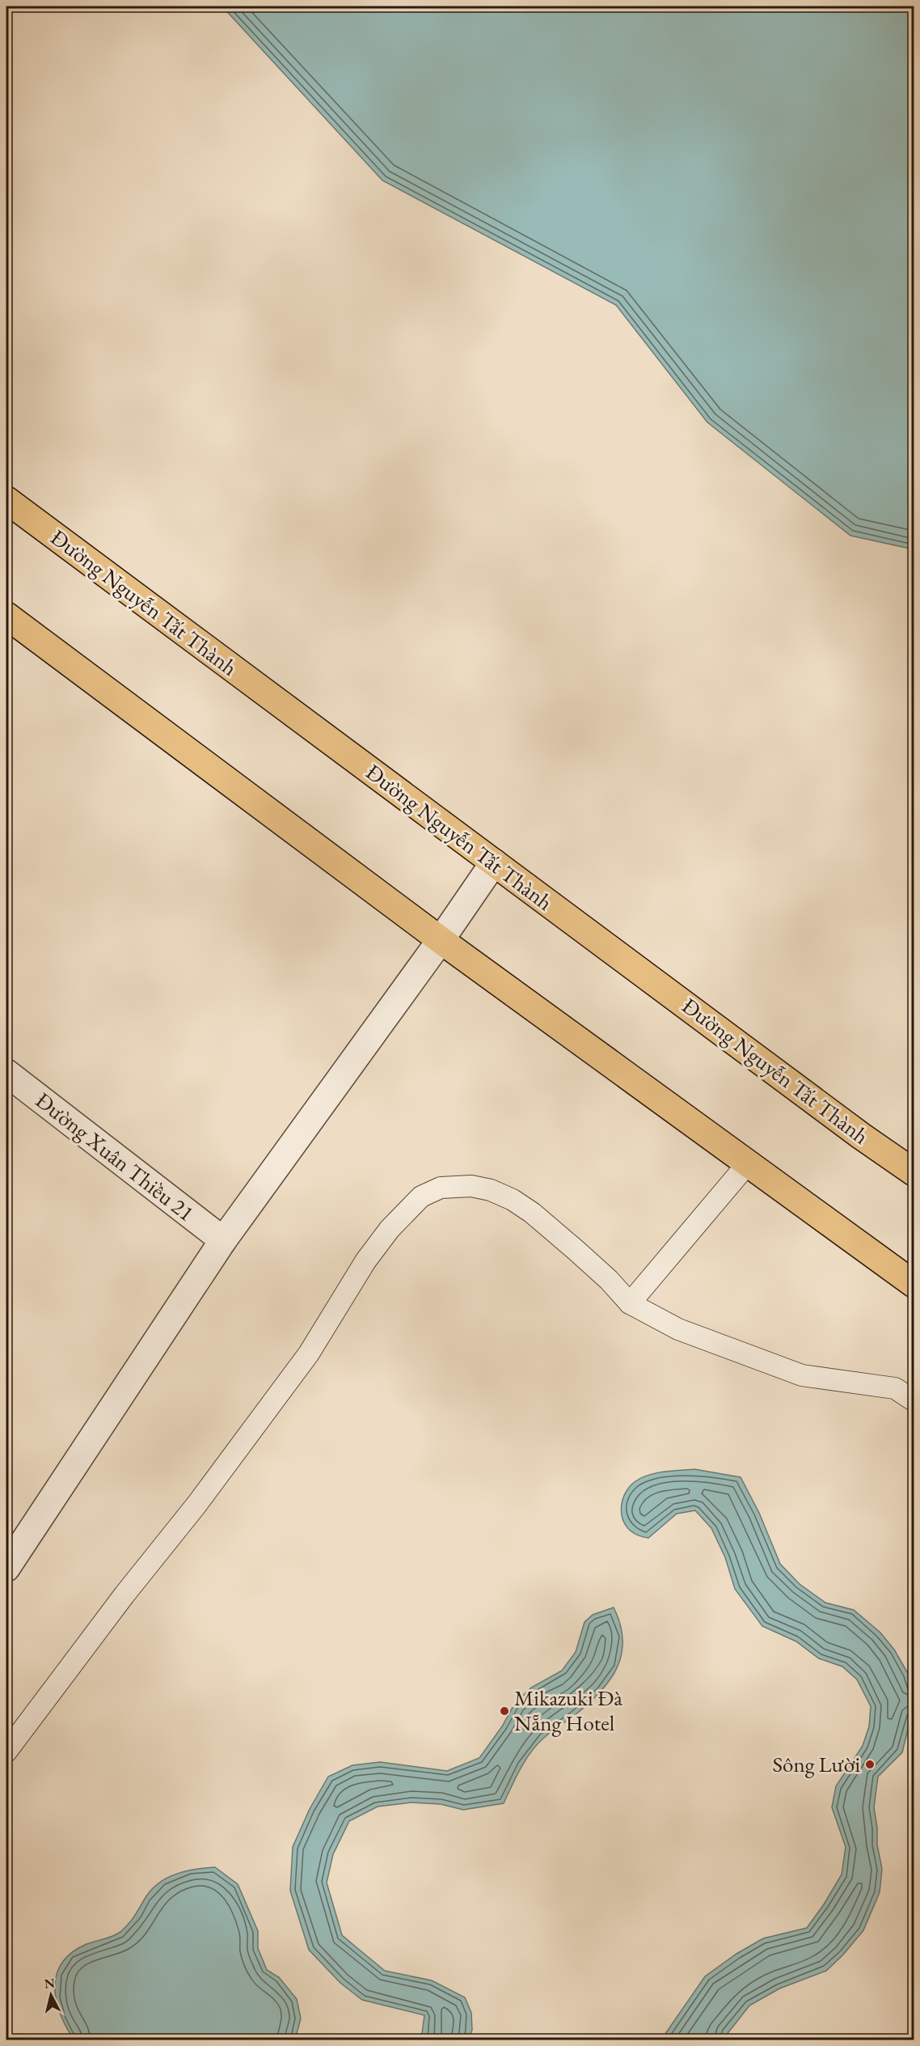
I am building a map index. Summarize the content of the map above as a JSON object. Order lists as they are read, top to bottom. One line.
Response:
{"streets":{"main road":["Đường Nguyễn Tất Thành"],"street":["Đường Xuân Thiều 21"]},"places":["Mikazuki Đà Nẵng Hotel","Sông Lười"],"north":"top"}
